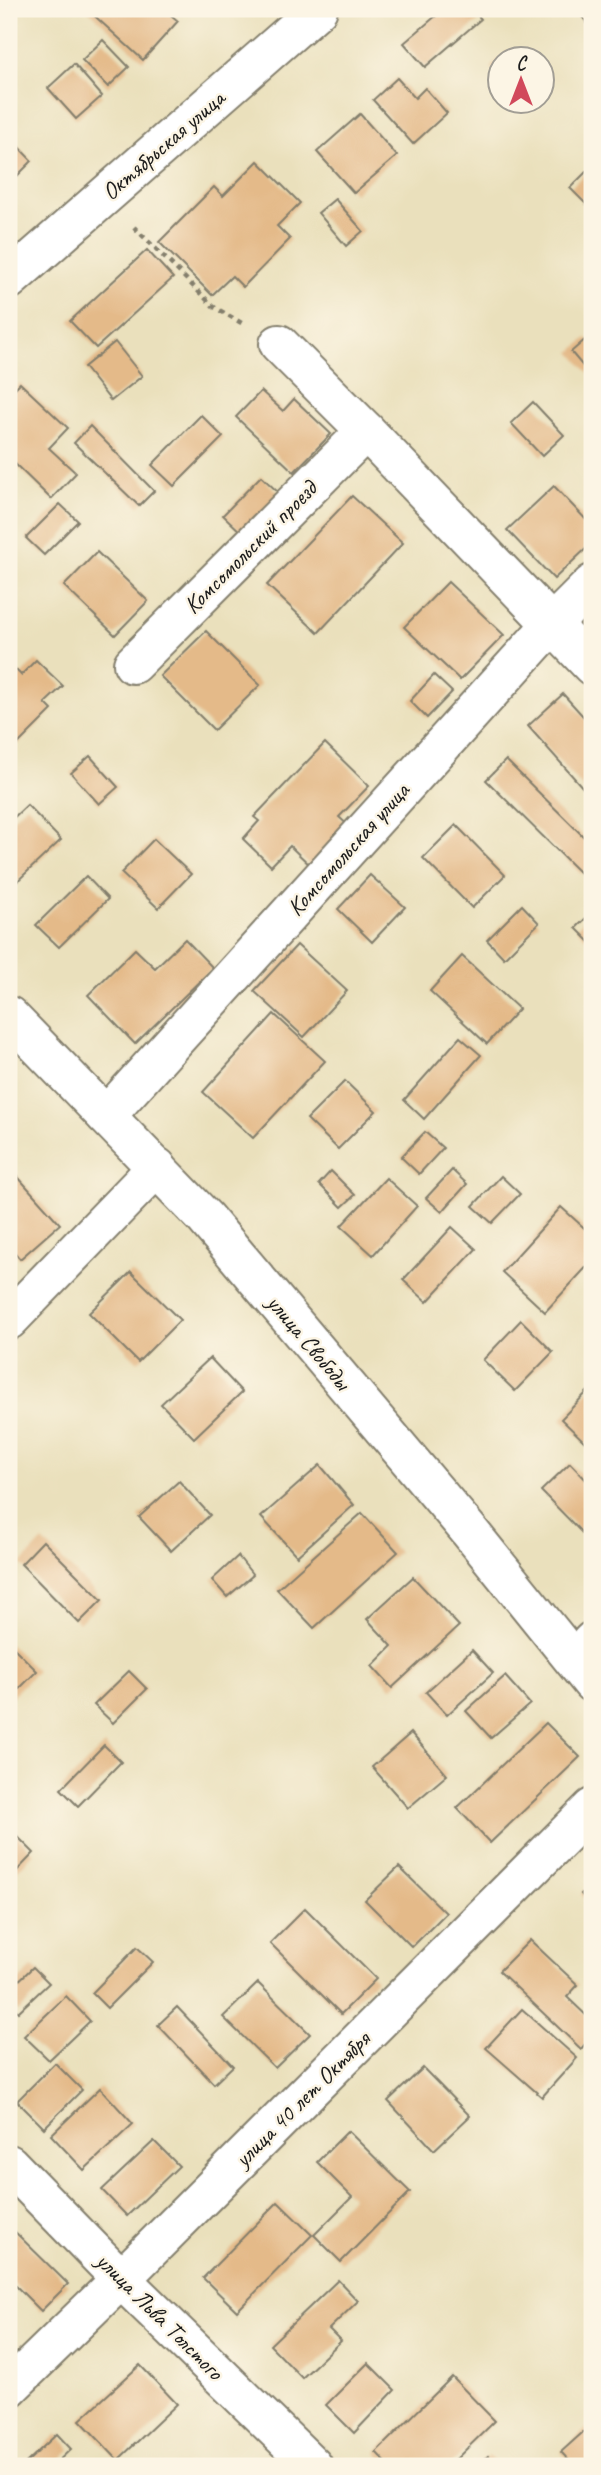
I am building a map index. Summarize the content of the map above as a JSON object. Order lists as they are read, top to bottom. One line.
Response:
{"streets":{"street":["Октябрьская улица","Комсомольский проезд","Комсомольская улица","улица Свободы","улица 40 лет Октября","улица Льва Толстого"]},"crossings":[["Комсомольская улица","улица Свободы"],["улица 40 лет Октября","улица Льва Толстого"]],"north":"top"}
